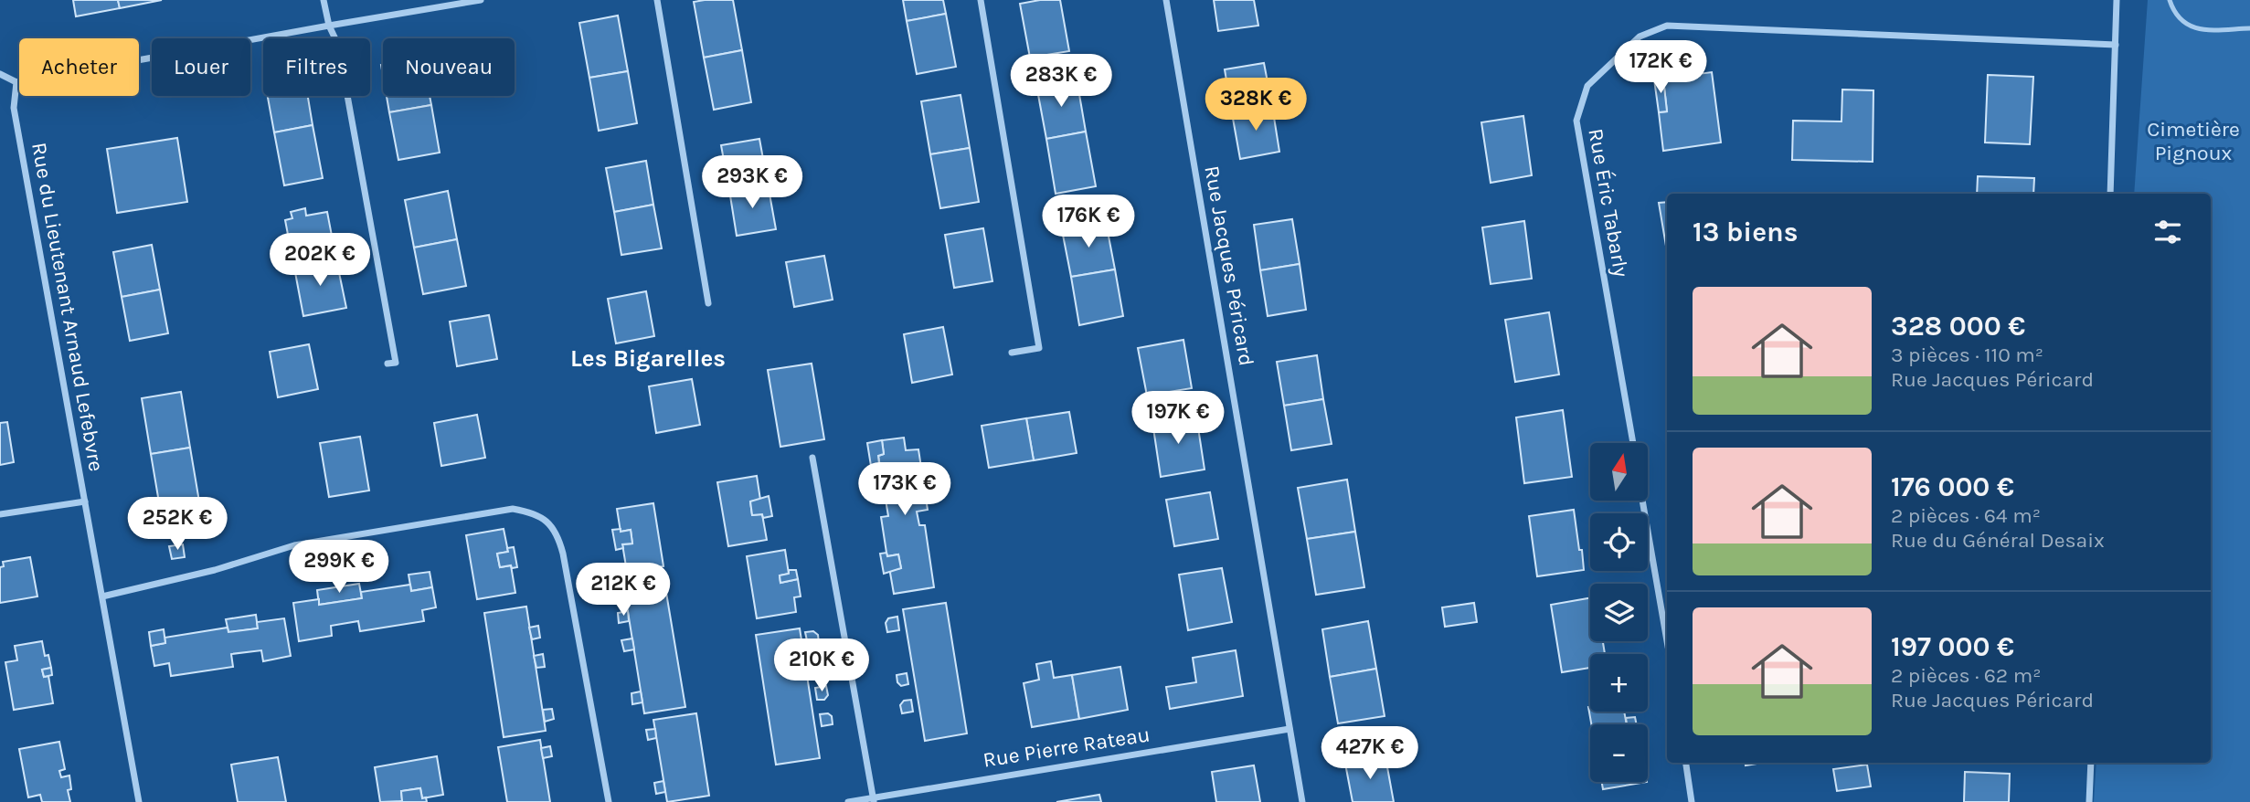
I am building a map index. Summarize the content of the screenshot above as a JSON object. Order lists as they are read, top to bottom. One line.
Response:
{"streets":{"street":["Rue Éric Tabarly","Rue Jacques Péricard","Rue du Lieutenant Arnaud Lefebvre","Rue Pierre Rateau"]},"crossings":[["Rue Jacques Péricard","Rue Pierre Rateau"]],"districts":["Les Bigarelles"],"parks":["Cimetière Pignoux"],"north":"top","page":{"chip":["Acheter","Louer","Filtres","Nouveau"],"price":["172K €","283K €","328K €","293K €","176K €","202K €","197K €","173K €","252K €","299K €","212K €","210K €","427K €"],"heading":"13 biens","list":[{"name":"328 000 €","note":"3 pièces · 110 m² · Rue Jacques Péricard"},{"name":"176 000 €","note":"2 pièces · 64 m² · Rue du Général Desaix"},{"name":"197 000 €","note":"2 pièces · 62 m² · Rue Jacques Péricard"}],"map_buttons":["+","−"]}}
